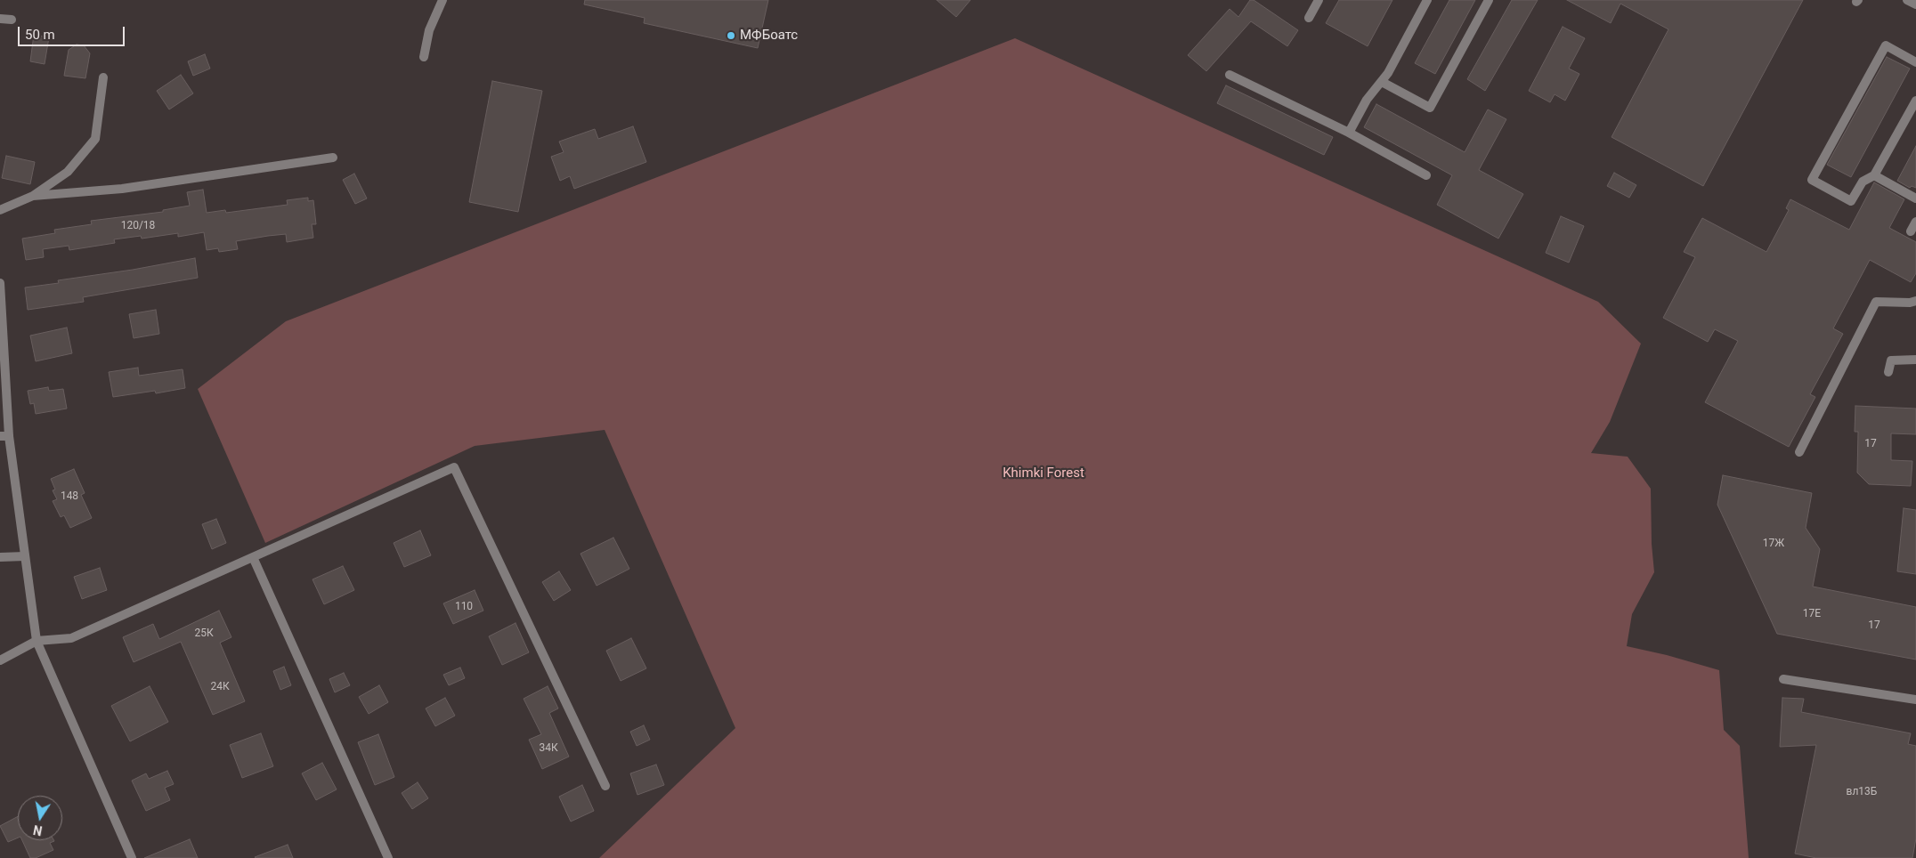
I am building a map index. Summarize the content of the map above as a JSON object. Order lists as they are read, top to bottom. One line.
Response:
{"parks":["Khimki Forest"],"places":["МФБоатс"],"house_numbers":["120/18","17","148","17Ж","110","17Е","17","25К","24К","34К","вл13Б"],"scale_bar":"50 m","north":"bottom"}
